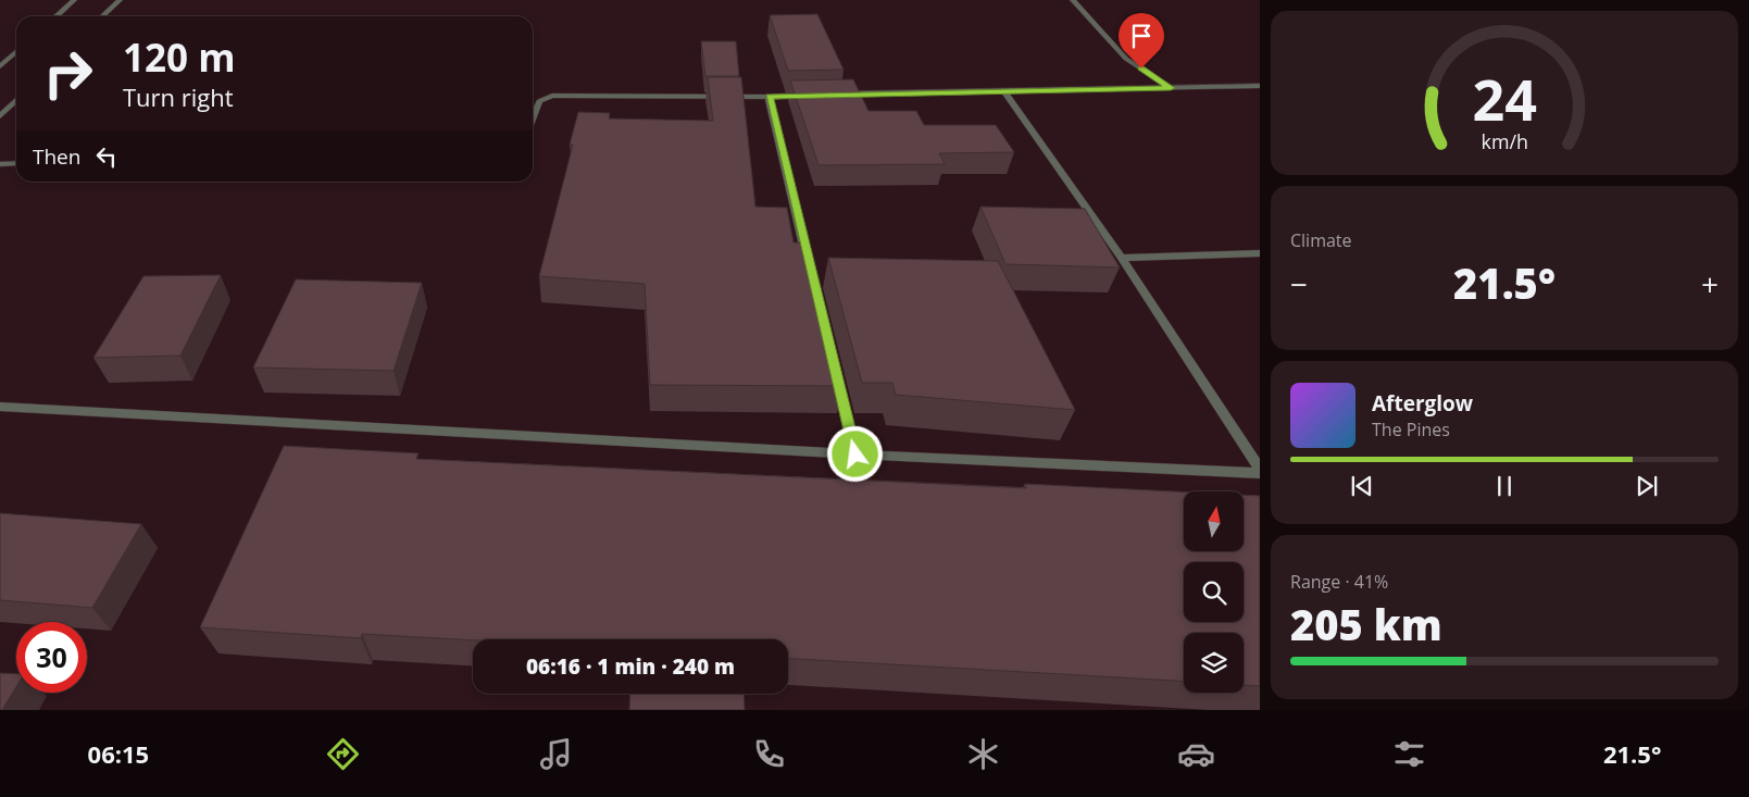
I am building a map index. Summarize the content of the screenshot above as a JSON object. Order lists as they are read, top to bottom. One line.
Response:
{"north":"top","page":{"turn":["120 m","Turn right"],"then":"Then","tile":["Climate",["Range · 41%","205 km"]],"heat":["−","21.5°","+"],"song":["Afterglow","The Pines"],"limit":"30","trip":"06:16 · 1 min · 240 m","tabs":["06:15","21.5°"],"gauge":["24","km/h"]}}
